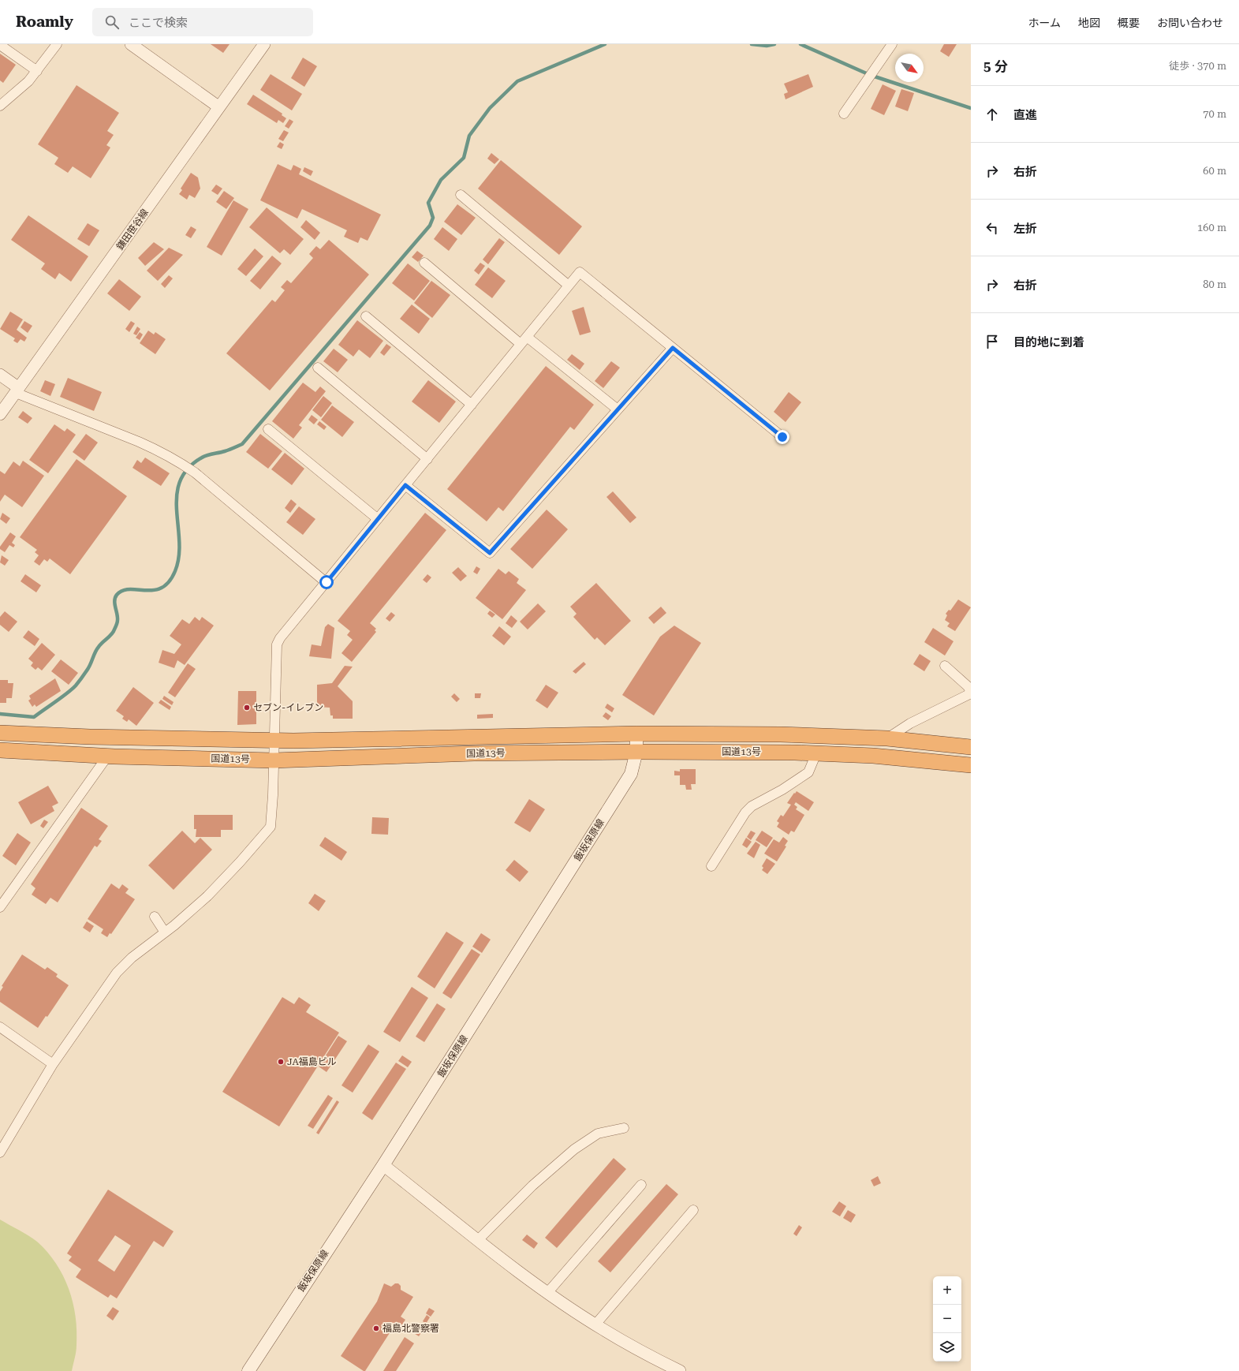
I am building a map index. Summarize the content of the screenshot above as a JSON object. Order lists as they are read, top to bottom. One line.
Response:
{"streets":{"highway":["国道13号"],"main road":["飯坂保原線"],"street":["鎌田笹谷線"]},"crossings":[["国道13号","飯坂保原線"]],"places":["セブン-イレブン","JA福島ビル","福島北警察署"],"north":"bottom right","page":{"header":"Roamly","search":"ここで検索","nav":["ホーム","地図","概要","お問い合わせ"],"heading":["5 分","徒歩 · 370 m"],"list":[["直進","70 m"],["右折","60 m"],["左折","160 m"],["右折","80 m"],"目的地に到着"],"map_buttons":["+","−"]}}
